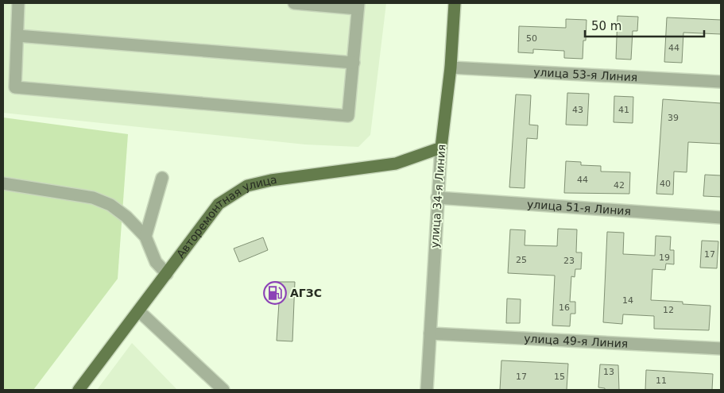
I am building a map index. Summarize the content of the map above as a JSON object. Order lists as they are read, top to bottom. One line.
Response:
{"streets":{"main road":["улица 34-я Линия","Авторемонтная улица"],"street":["улица 53-я Линия","улица 51-я Линия","улица 49-я Линия"]},"crossings":[["улица 53-я Линия","улица 34-я Линия"],["улица 34-я Линия","улица 51-я Линия"],["улица 34-я Линия","Авторемонтная улица"],["улица 34-я Линия","улица 49-я Линия"]],"places":{"fuel station":["АГЗС"]},"house_numbers":["50","44","43","41","39","44","40","42","17","19","25","23","14","16","12","13","17","15","11"],"scale_bar":"50 m"}
